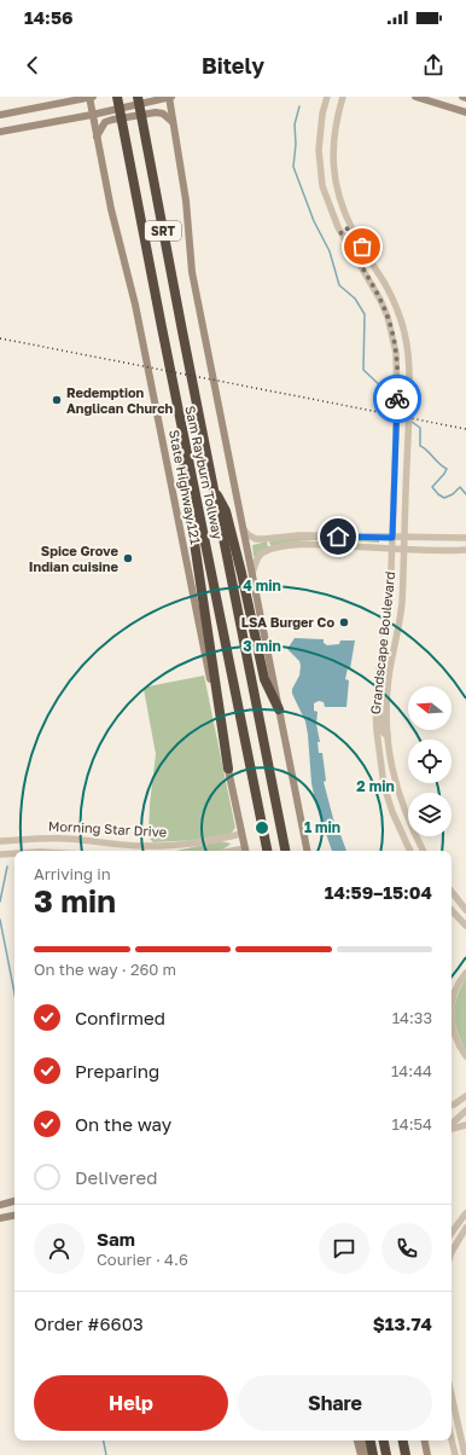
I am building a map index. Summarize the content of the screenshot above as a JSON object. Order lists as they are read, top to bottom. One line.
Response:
{"streets":{"highway":["SRT","Sam Rayburn Tollway"],"main road":["State Highway 121"],"street":["Grandscape Boulevard","Morning Star Drive"]},"crossings":[["State Highway 121","Morning Star Drive"]],"places":["Redemption Anglican Church","Spice Grove Indian cuisine","LSA Burger Co"],"north":"left","page":{"status":"14:56","header":"Bitely","heading":["3 min","Arriving in","14:59–15:04"],"panel":["Sam","Courier · 4.6","Order #6603","$13.74"],"bar":"On the way · 260 m","list":[["Confirmed","14:33"],["Preparing","14:44"],["On the way","14:54"],"Delivered"],"buttons":["Help","Share"]},"rings":["4 min","3 min","2 min","1 min"]}
